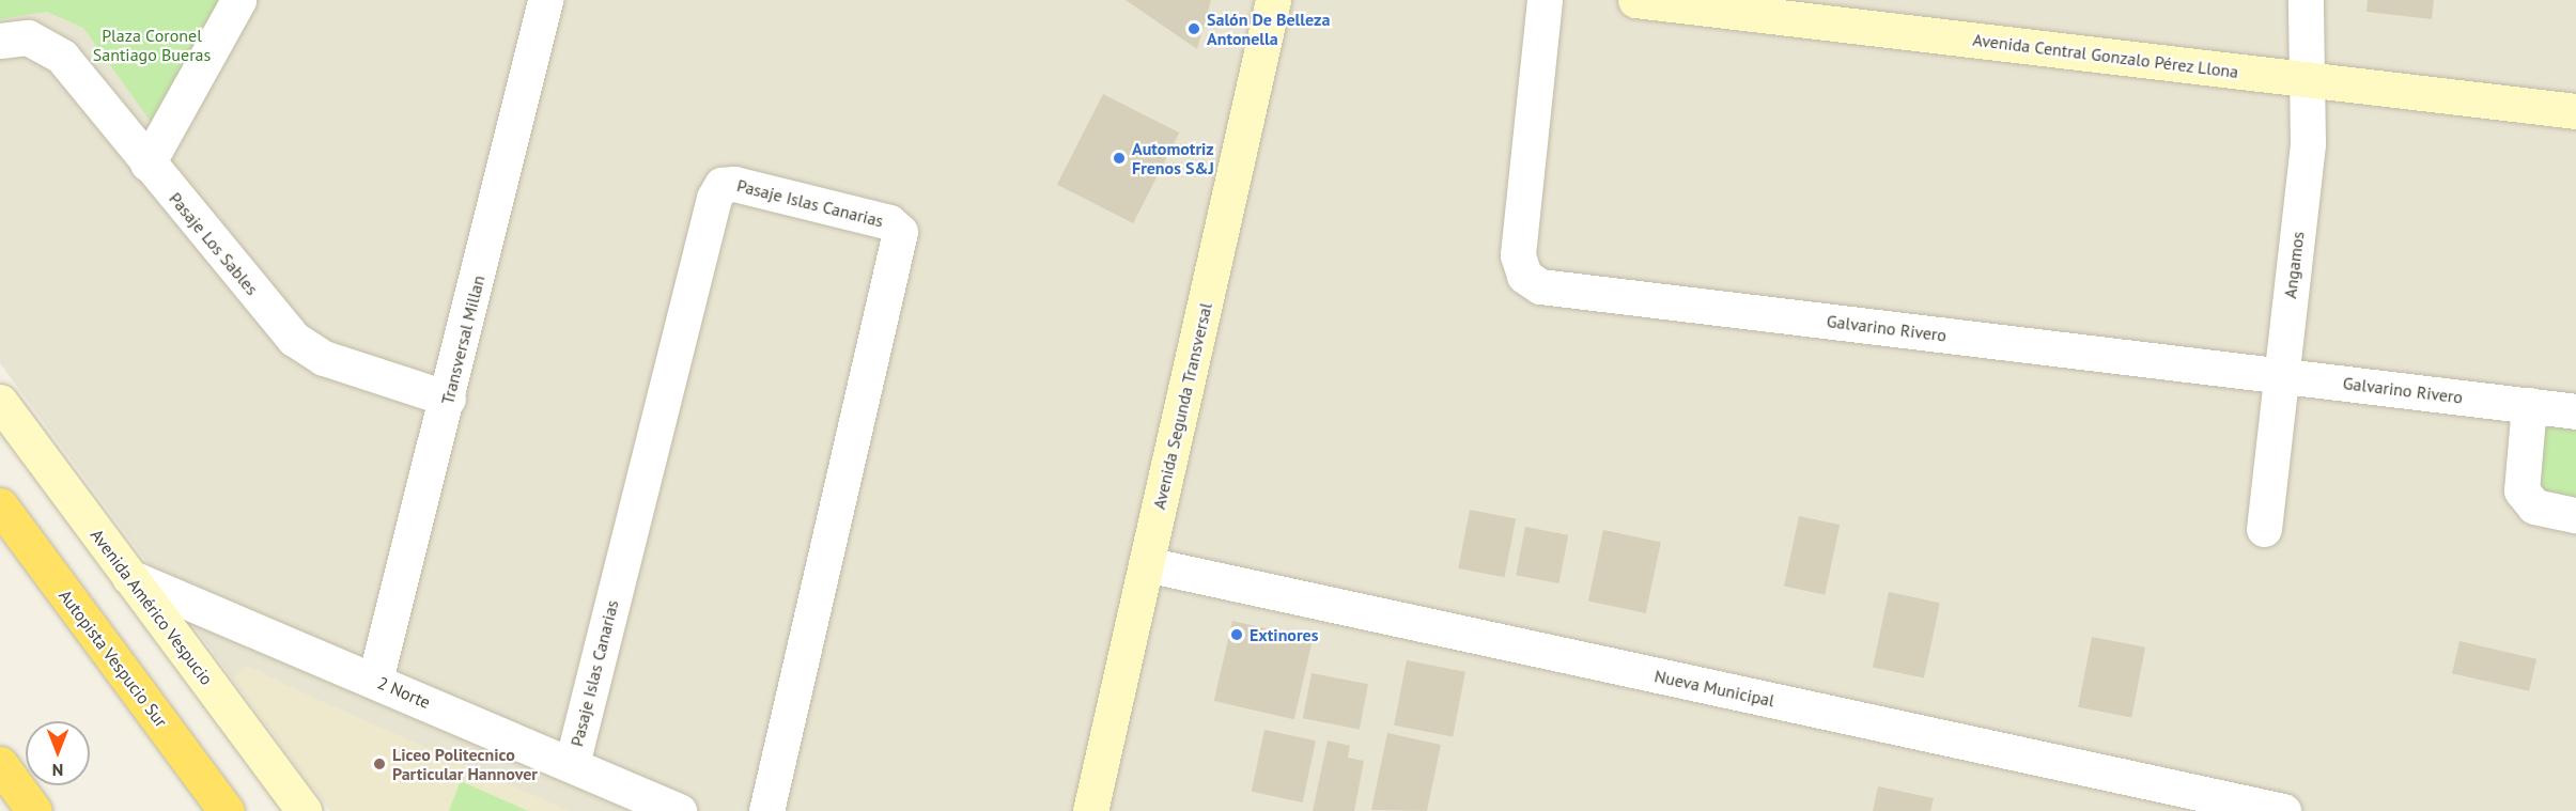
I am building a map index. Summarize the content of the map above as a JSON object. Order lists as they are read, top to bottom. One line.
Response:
{"streets":{"highway":["Autopista Vespucio Sur"],"main road":["Avenida Central Gonzalo Pérez Llona","Avenida Segunda Transversal","Avenida Américo Vespucio"],"street":["Pasaje Islas Canarias","Pasaje Los Sables","Angamos","Galvarino Rivero","Transversal Millan","Nueva Municipal","2 Norte"]},"crossings":[["Avenida Central Gonzalo Pérez Llona","Angamos"],["Pasaje Islas Canarias","2 Norte"],["Pasaje Los Sables","Transversal Millan"],["Angamos","Galvarino Rivero"],["Transversal Millan","2 Norte"],["Avenida Segunda Transversal","Nueva Municipal"],["Avenida Américo Vespucio","2 Norte"]],"parks":["Plaza Coronel Santiago Bueras"],"places":["Salón De Belleza Antonella","Automotriz Frenos S&J","Extinores","Liceo Politecnico Particular Hannover"],"north":"bottom"}
